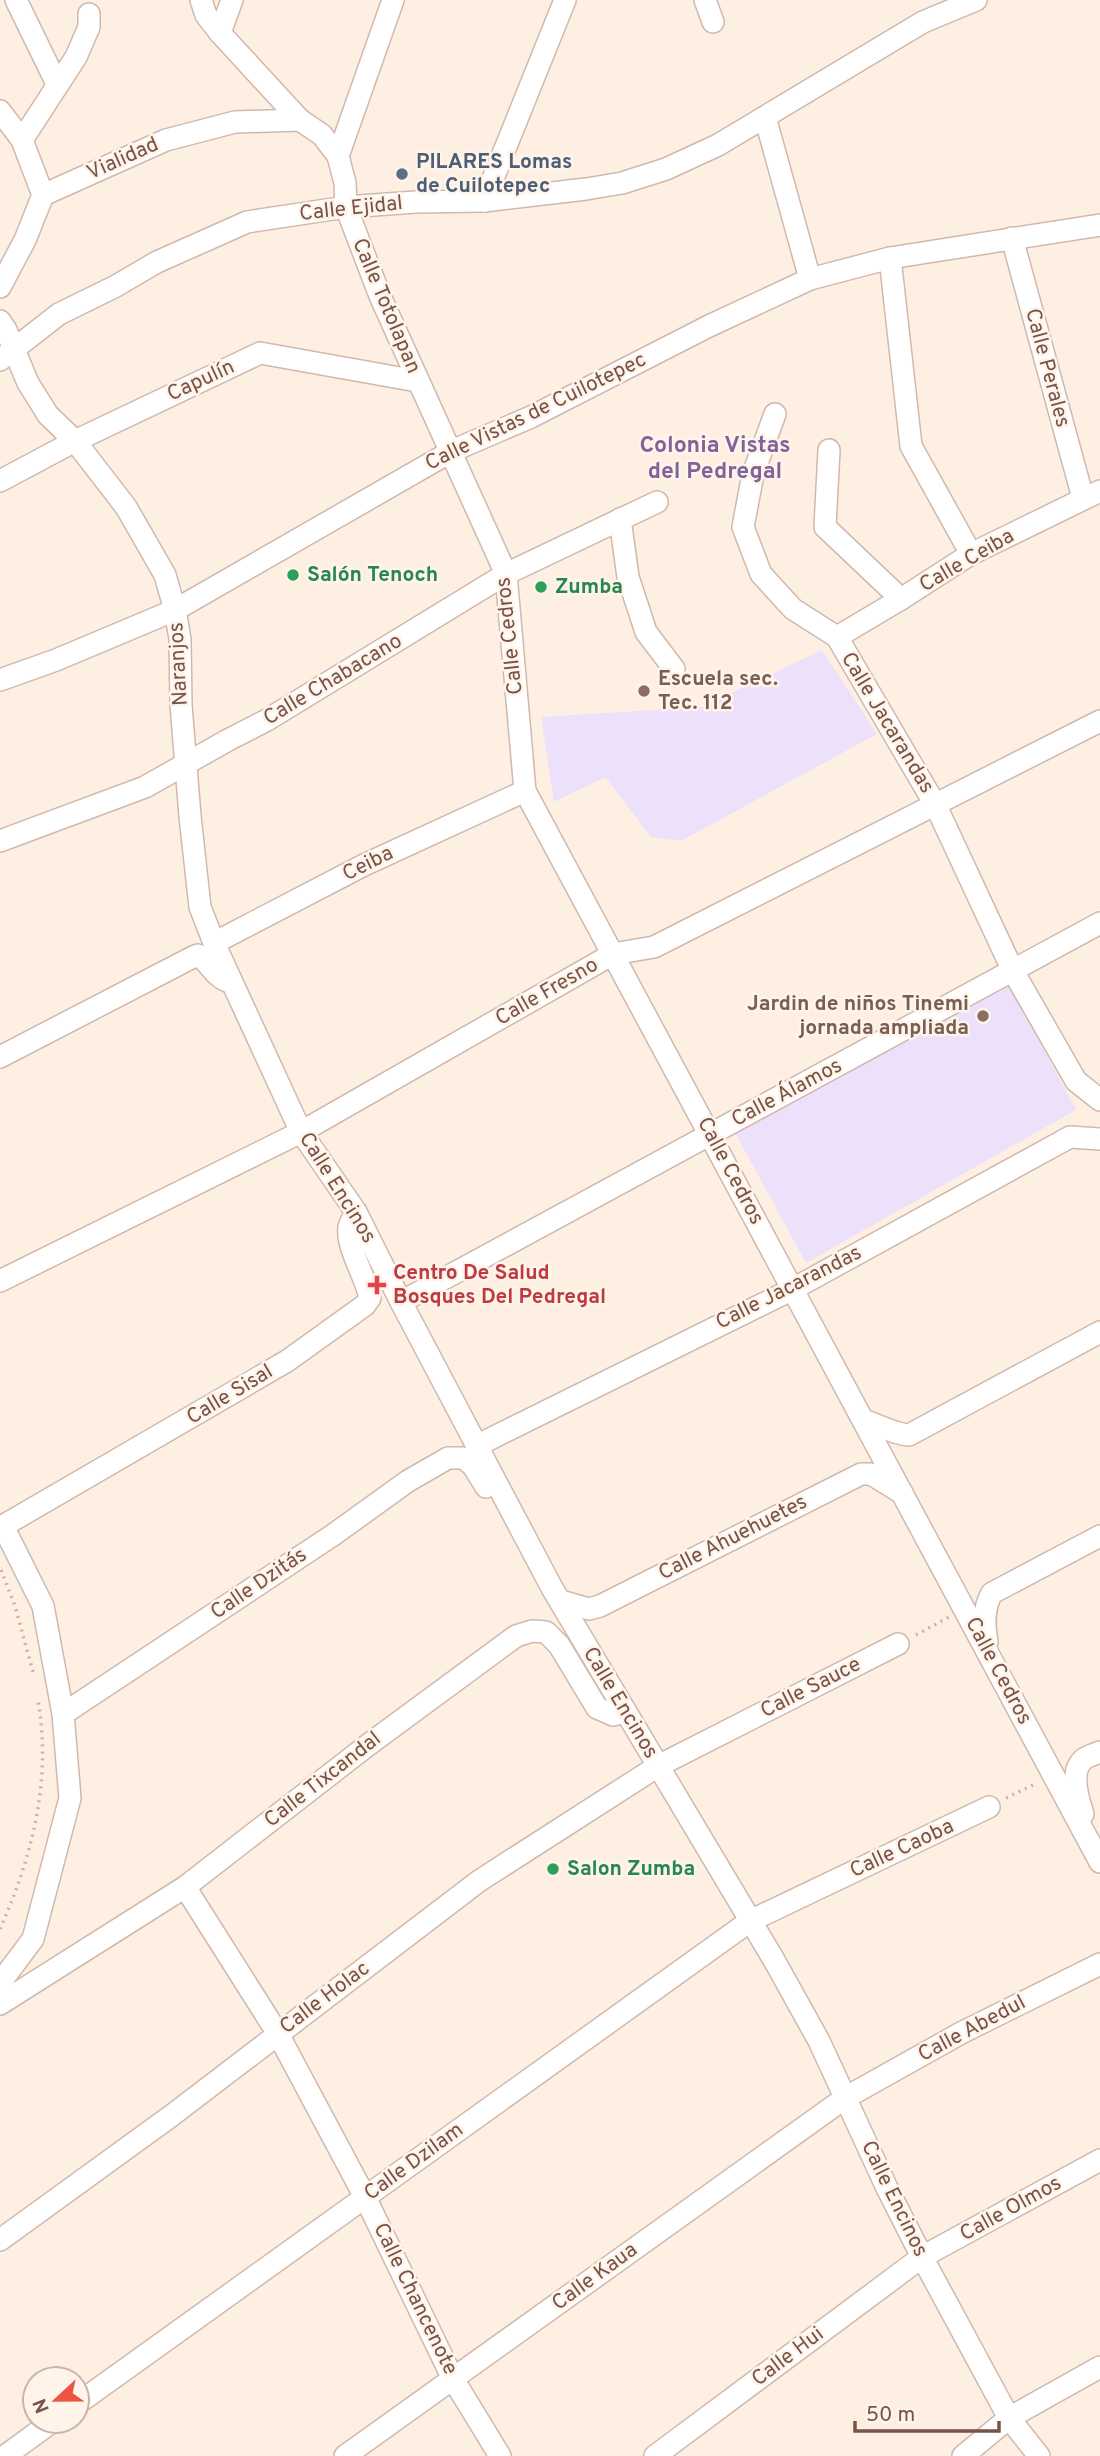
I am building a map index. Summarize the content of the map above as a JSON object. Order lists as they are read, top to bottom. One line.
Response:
{"streets":{"street":["Vialidad","Calle Ejidal","Calle Totolapan","Calle Perales","Capulín","Calle Vistas de Cuilotepec","Calle Ceiba","Calle Cedros","Naranjos","Calle Chabacano","Calle Jacarandas","Ceiba","Calle Fresno","Calle Álamos","Calle Encinos","Calle Sisal","Calle Ahuehuetes","Calle Dzitás","Calle Sauce","Calle Tixcandal","Calle Caoba","Calle Holac","Calle Abedul","Calle Dzilam","Calle Olmos","Calle Kaua","Calle Chancenote","Calle Hui"]},"crossings":[["Vialidad","Calle Totolapan"],["Calle Ejidal","Calle Totolapan"],["Calle Ejidal","Naranjos"],["Calle Totolapan","Capulín"],["Calle Totolapan","Calle Vistas de Cuilotepec"],["Calle Totolapan","Calle Cedros"],["Calle Perales","Calle Vistas de Cuilotepec"],["Calle Perales","Calle Ceiba"],["Capulín","Naranjos"],["Calle Vistas de Cuilotepec","Calle Cedros"],["Calle Vistas de Cuilotepec","Naranjos"],["Calle Ceiba","Calle Jacarandas"],["Calle Cedros","Calle Chabacano"],["Calle Cedros","Calle Jacarandas"],["Calle Cedros","Ceiba"],["Calle Cedros","Calle Fresno"],["Calle Cedros","Calle Álamos"],["Calle Cedros","Calle Ahuehuetes"],["Naranjos","Calle Chabacano"],["Naranjos","Ceiba"],["Naranjos","Calle Encinos"],["Calle Jacarandas","Calle Fresno"],["Calle Jacarandas","Calle Álamos"],["Calle Jacarandas","Calle Encinos"],["Ceiba","Calle Encinos"],["Calle Fresno","Calle Encinos"],["Calle Álamos","Calle Encinos"],["Calle Encinos","Calle Sisal"],["Calle Encinos","Calle Ahuehuetes"],["Calle Encinos","Calle Sauce"],["Calle Encinos","Calle Tixcandal"],["Calle Encinos","Calle Caoba"],["Calle Encinos","Calle Holac"],["Calle Encinos","Calle Abedul"],["Calle Encinos","Calle Dzilam"],["Calle Encinos","Calle Olmos"],["Calle Encinos","Calle Kaua"],["Calle Encinos","Calle Hui"],["Calle Sisal","Calle Dzitás"],["Calle Sauce","Calle Holac"],["Calle Tixcandal","Calle Chancenote"],["Calle Caoba","Calle Dzilam"],["Calle Holac","Calle Chancenote"],["Calle Abedul","Calle Kaua"],["Calle Dzilam","Calle Chancenote"],["Calle Olmos","Calle Hui"],["Calle Kaua","Calle Chancenote"]],"districts":["Colonia Vistas del Pedregal"],"places":{"other":["PILARES Lomas de Cuilotepec","Salón Tenoch","Zumba","Escuela sec. Tec. 112","Jardin de niños Tinemi jornada ampliada","Salon Zumba"],"health":["Centro De Salud Bosques Del Pedregal"]},"scale_bar":"50 m","north":"left"}
